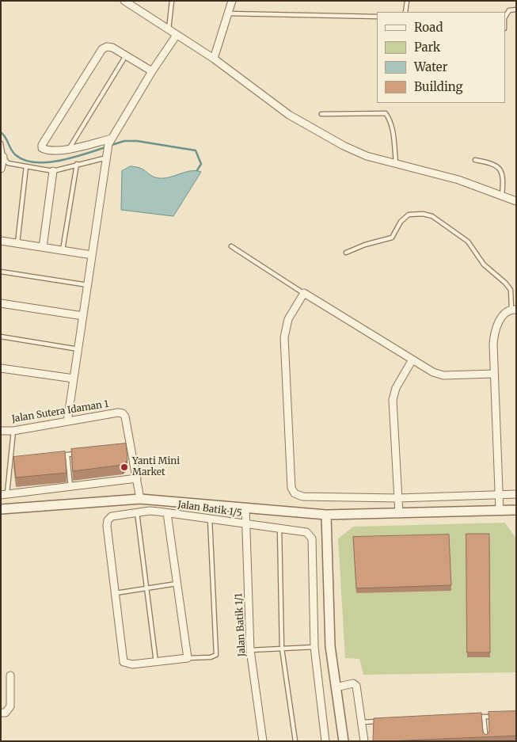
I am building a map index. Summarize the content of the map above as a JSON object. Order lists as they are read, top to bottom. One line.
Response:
{"streets":{"street":["Jalan Sutera Idaman 1","Jalan Batik 1/5","Jalan Batik 1/1"]},"crossings":[["Jalan Batik 1/5","Jalan Batik 1/1"]],"places":["Yanti Mini Market"],"legend":["Road","Park","Water","Building"]}
